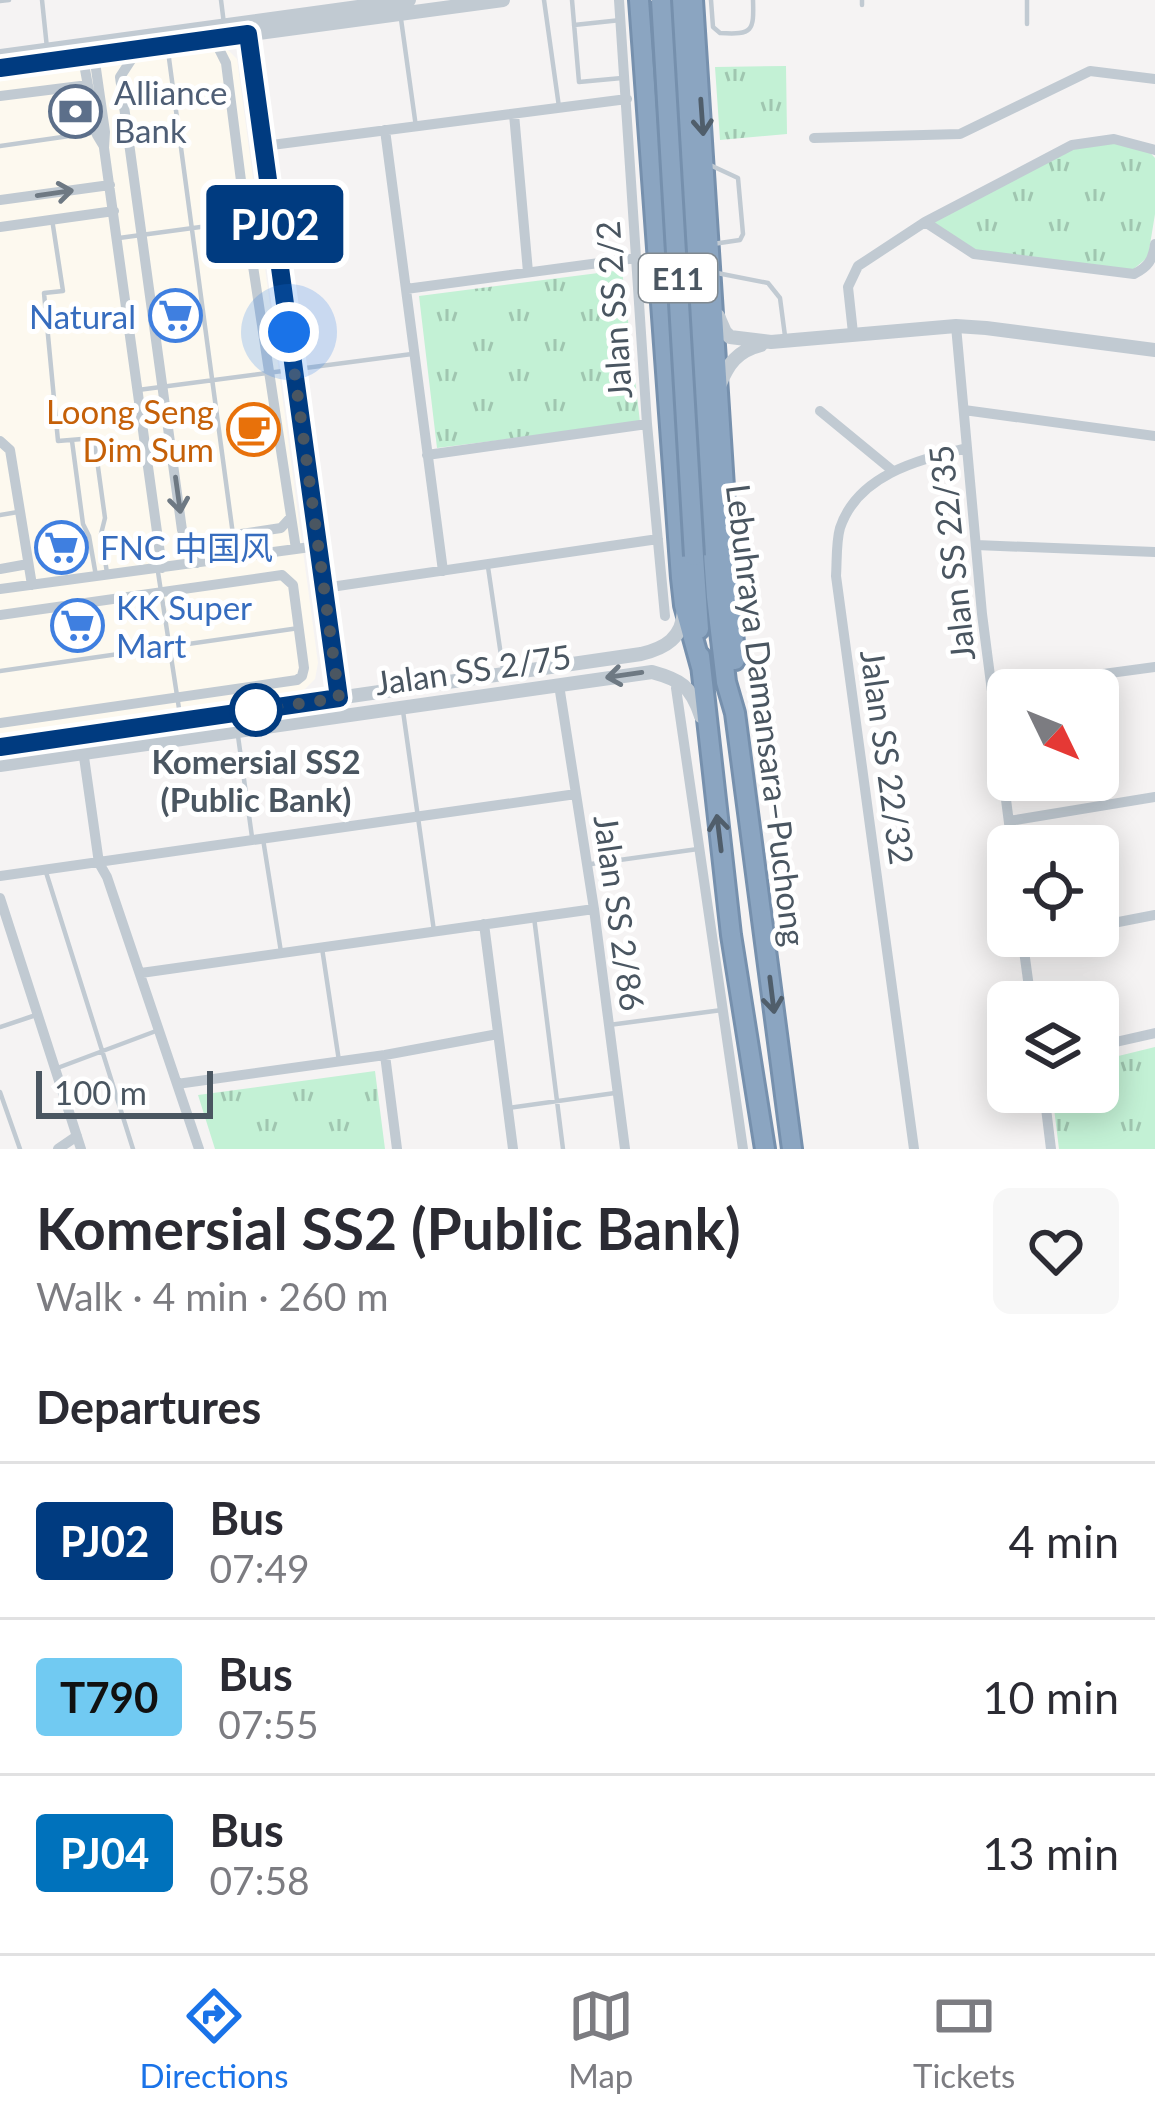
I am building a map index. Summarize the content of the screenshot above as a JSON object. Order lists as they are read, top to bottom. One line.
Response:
{"streets":{"highway":["E11","Lebuhraya Damansara–Puchong"],"street":["Jalan SS 2/2","Jalan SS 22/35","Jalan SS 2/75","Jalan SS 22/32","Jalan SS 2/86"]},"crossings":[["Jalan SS 22/35","Jalan SS 22/32"],["Jalan SS 2/75","Lebuhraya Damansara–Puchong"],["Jalan SS 2/75","Jalan SS 2/86"]],"places":{"bank":["Alliance Bank"],"supermarket":["Natural","FNC 中国风","KK Super Mart"],"cafe":["Loong Seng Dim Sum"],"other":["Komersial SS2 (Public Bank)"]},"lines":["bus line PJ02"],"scale_bar":"100 m","north":"bottom right","page":{"on_map":"PJ02","scale":"100 m","heading":[["Komersial SS2 (Public Bank)","Walk · 4 min · 260 m"],"Departures"],"list":[{"mark":"PJ02","name":"Bus","note":"07:49","value":"4 min"},{"mark":"T790","name":"Bus","note":"07:55","value":"10 min"},{"mark":"PJ04","name":"Bus","note":"07:58","value":"13 min"}],"tabs":["Directions","Map","Tickets"]}}
